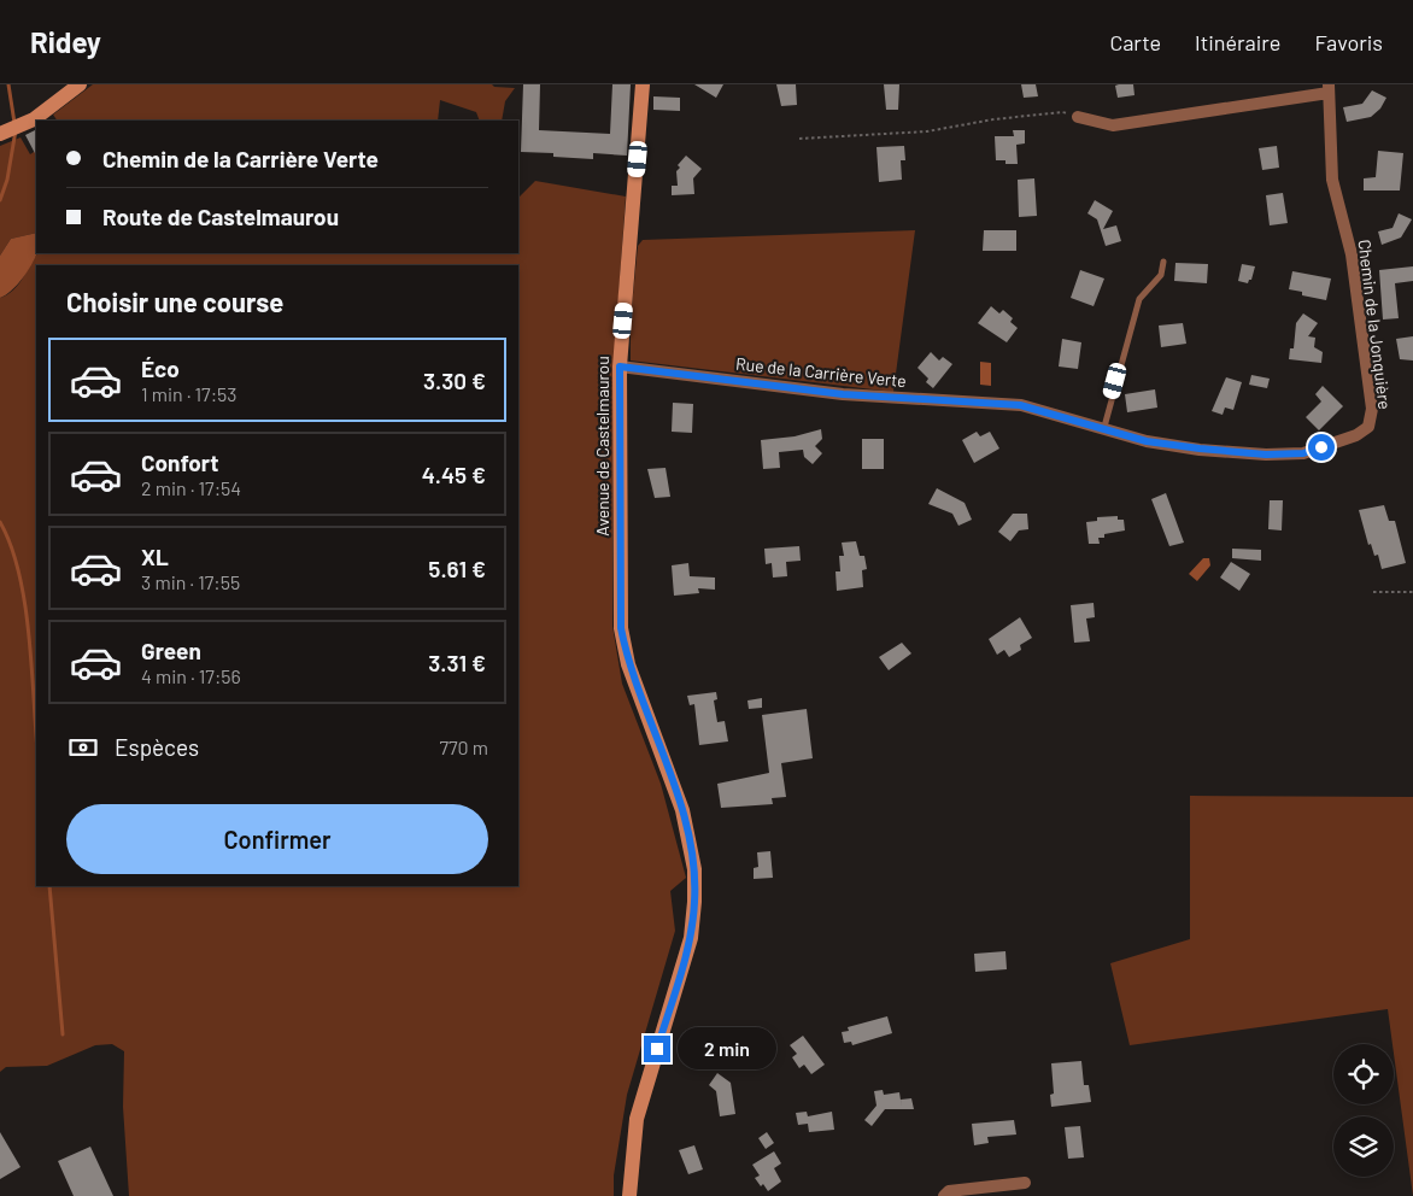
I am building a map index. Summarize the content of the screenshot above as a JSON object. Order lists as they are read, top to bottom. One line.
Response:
{"streets":{"street":["Chemin de la Jonquière","Rue de la Carrière Verte","Avenue de Castelmaurou"]},"crossings":[["Chemin de la Jonquière","Rue de la Carrière Verte"],["Rue de la Carrière Verte","Avenue de Castelmaurou"]],"page":{"header":"Ridey","nav":["Carte","Itinéraire","Favoris"],"banner":["Chemin de la Carrière Verte","Route de Castelmaurou"],"heading":"Choisir une course","list":[{"name":"Éco","note":"1 min · 17:53","value":"3.30 €"},{"name":"Confort","note":"2 min · 17:54","value":"4.45 €"},{"name":"XL","note":"3 min · 17:55","value":"5.61 €"},{"name":"Green","note":"4 min · 17:56","value":"3.31 €"}],"pay":["Espèces","770 m"],"buttons":"Confirmer","bubble":"2 min"}}
